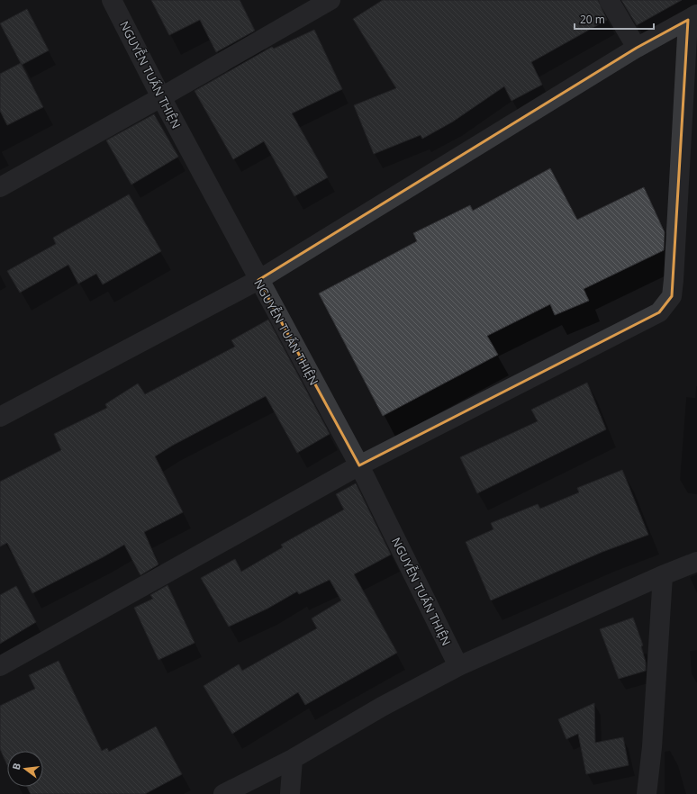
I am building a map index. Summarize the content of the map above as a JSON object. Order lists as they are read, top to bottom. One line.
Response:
{"streets":{"street":["NGUYỄN TUẤN THIỆN"]},"scale_bar":"20 m","north":"left"}
